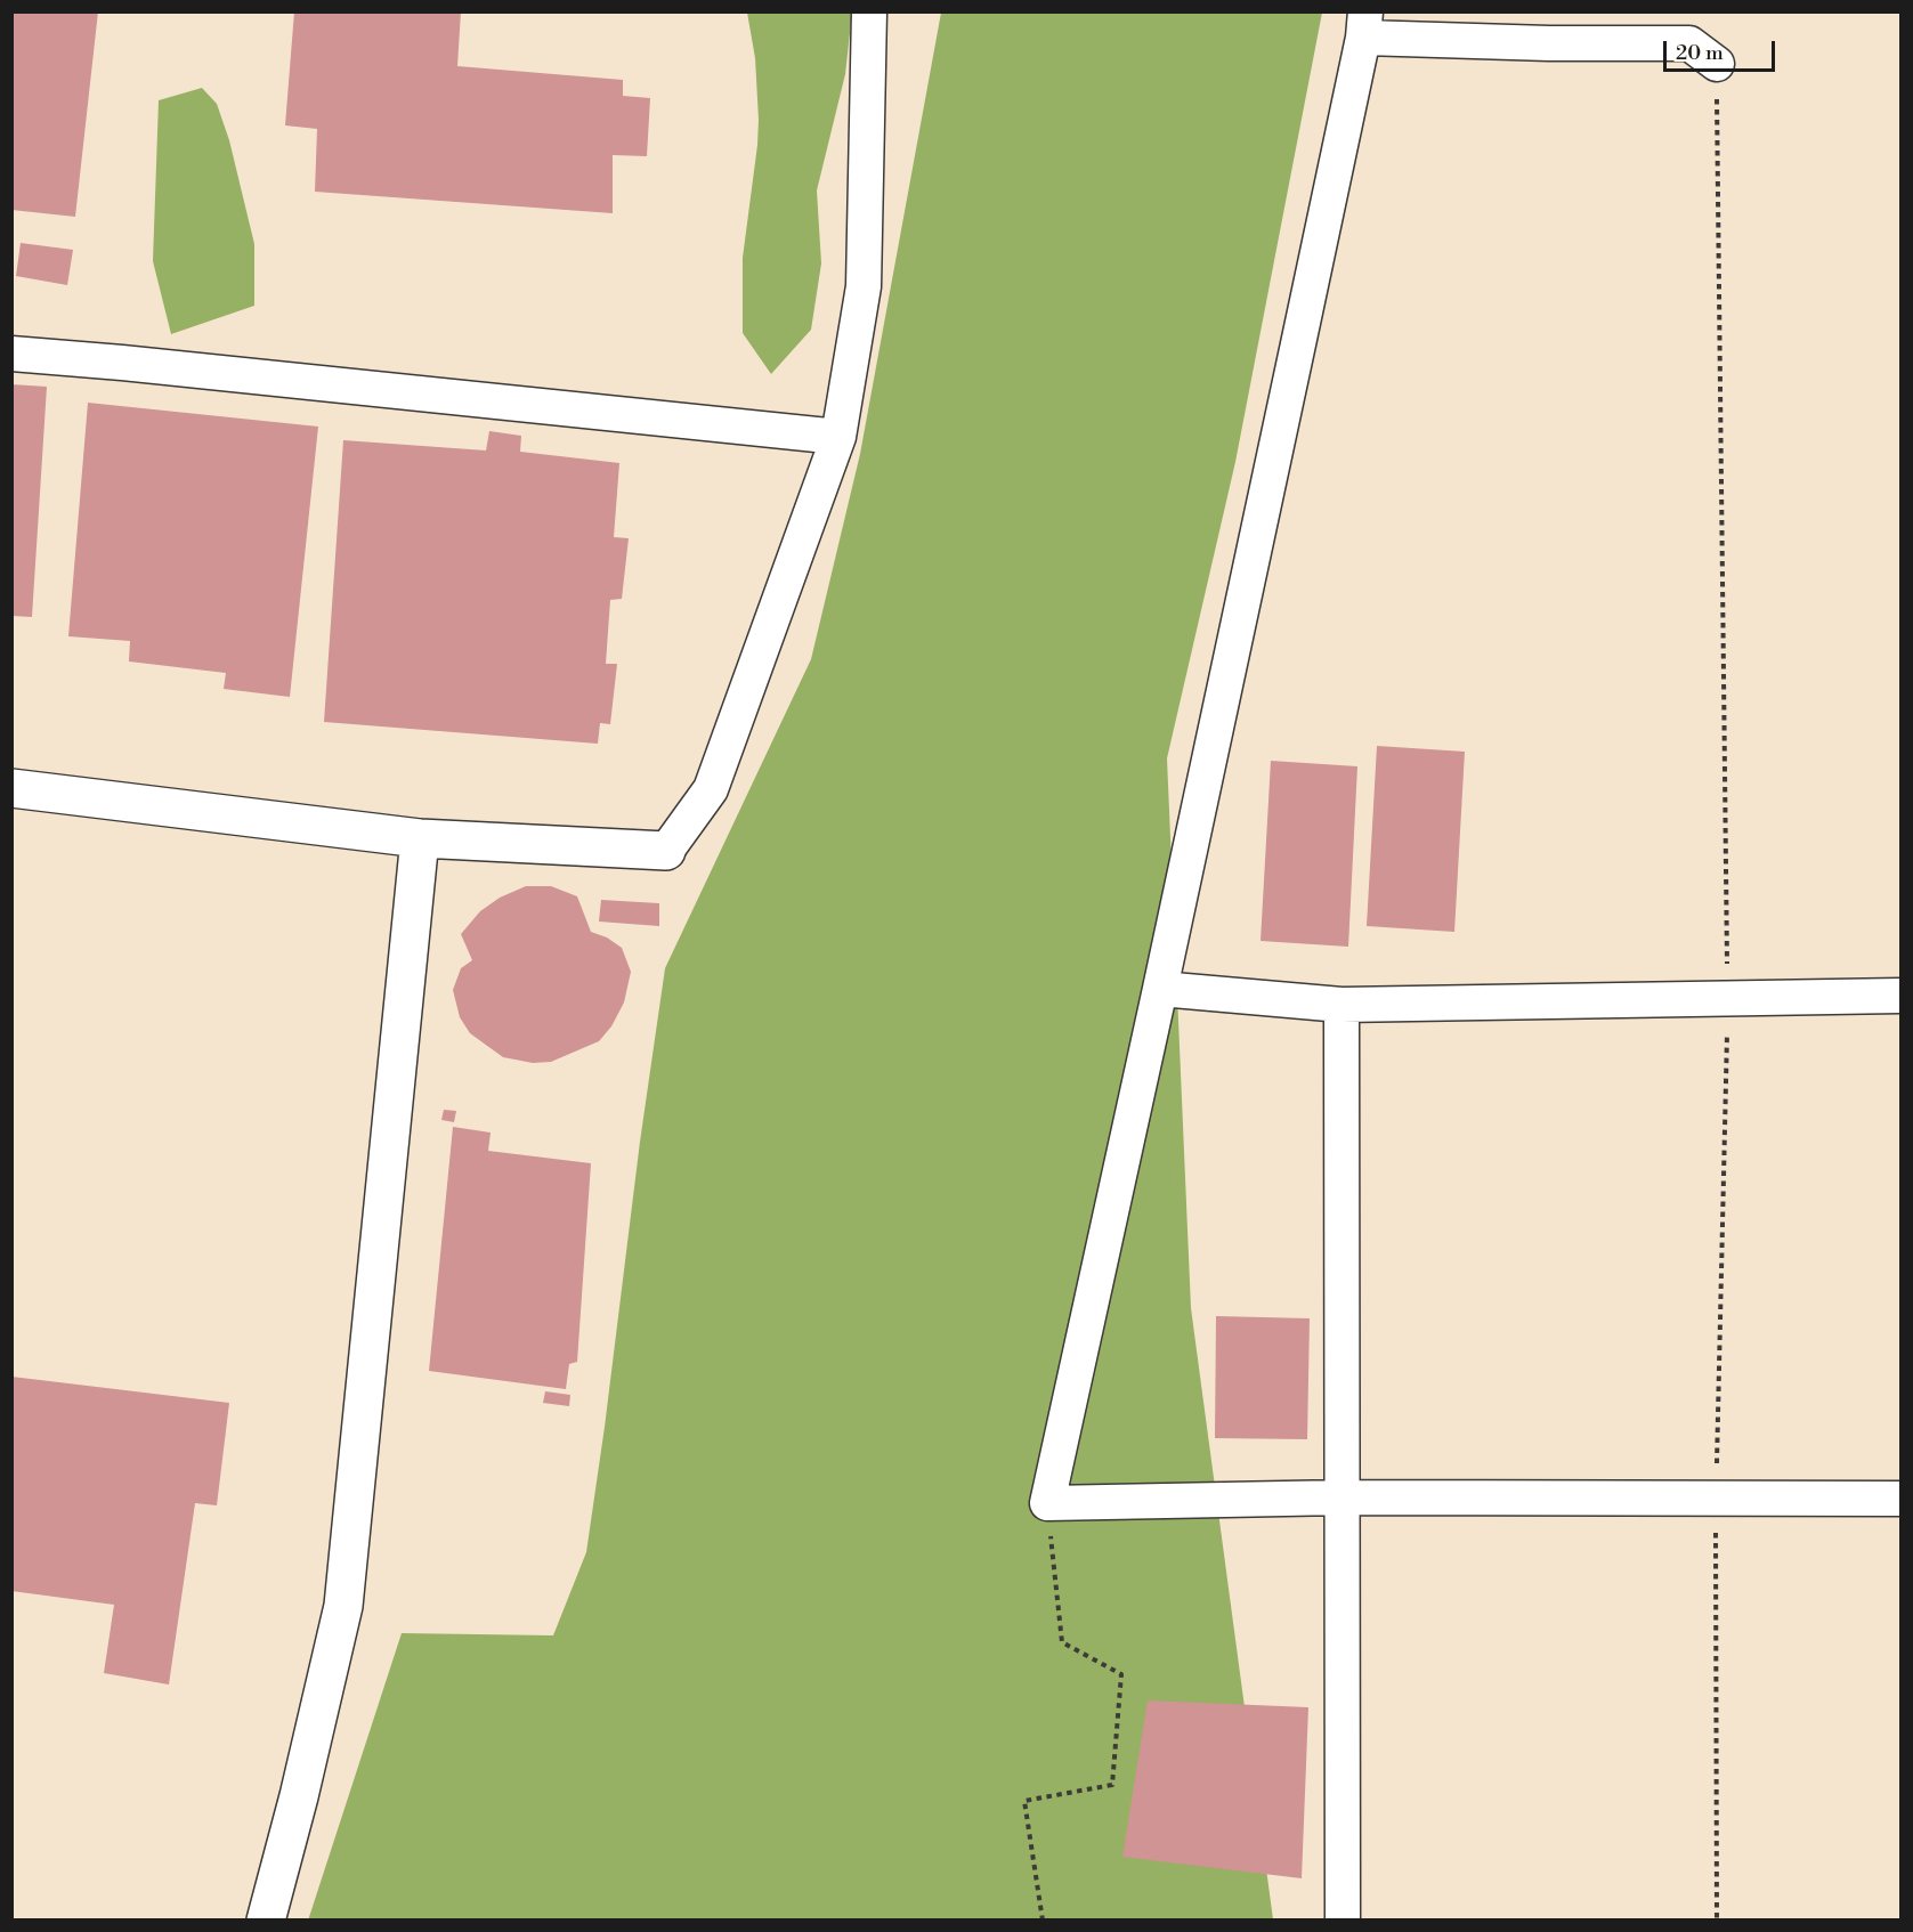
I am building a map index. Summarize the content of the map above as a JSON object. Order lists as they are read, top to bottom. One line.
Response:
{"scale_bar":"20 m"}
